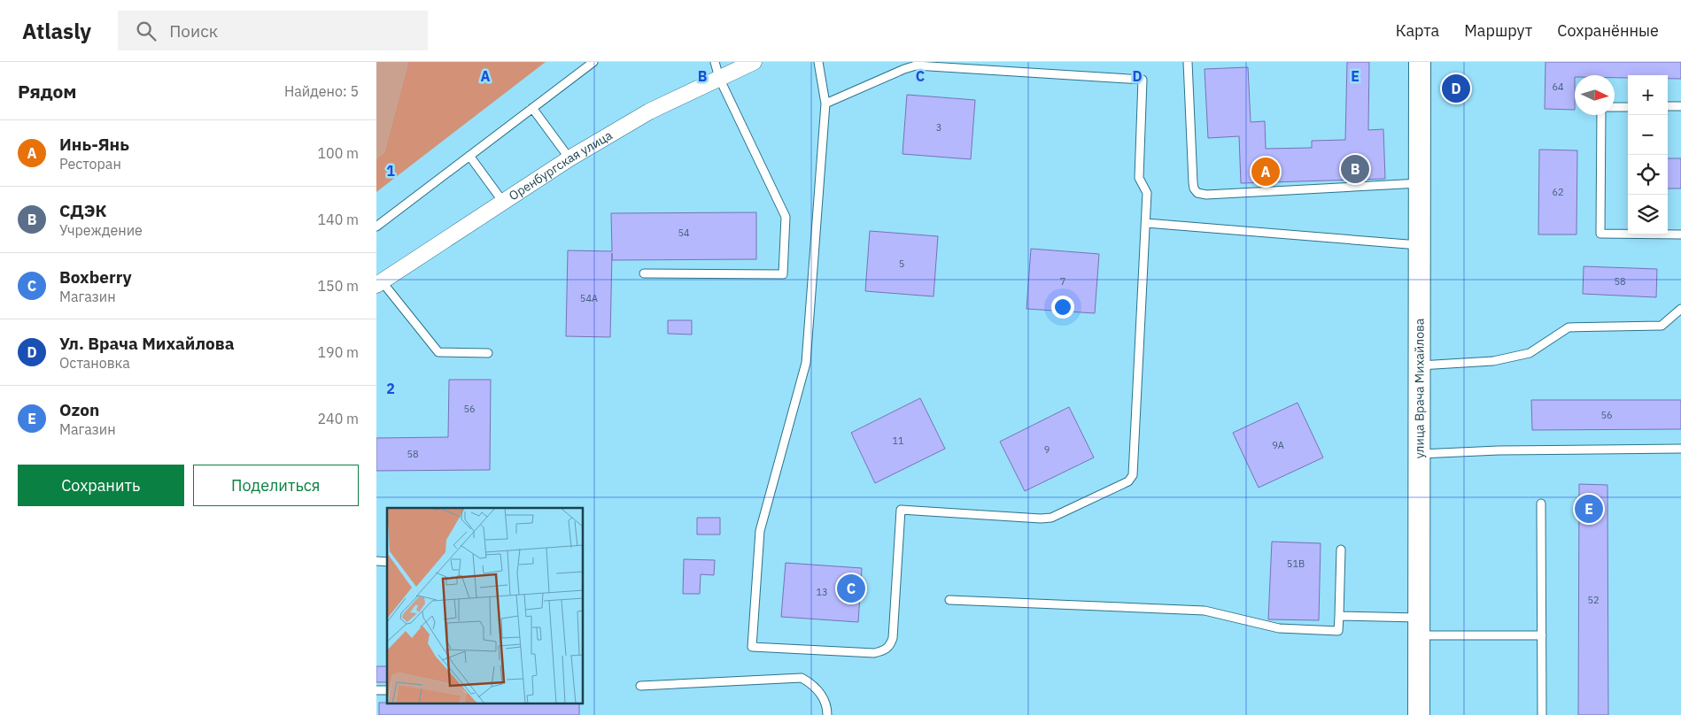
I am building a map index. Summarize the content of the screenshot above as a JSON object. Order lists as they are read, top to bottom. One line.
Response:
{"streets":{"main road":["улица Врача Михайлова"],"street":["Оренбургская улица"]},"house_numbers":["64","3","62","54","5","7","58","54А","56","56","11","9А","9","58","51В","13","52"],"north":"right","page":{"header":"Atlasly","search":"Поиск","nav":["Карта","Маршрут","Сохранённые"],"heading":["Рядом","Найдено: 5"],"pins":["D","B","A","E","C"],"map_buttons":["+","−"],"list":[{"mark":"A","name":"Инь-Янь","note":"Ресторан","value":"100 m"},{"mark":"B","name":"СДЭК","note":"Учреждение","value":"140 m"},{"mark":"C","name":"Boxberry","note":"Магазин","value":"150 m"},{"mark":"D","name":"Ул. Врача Михайлова","note":"Остановка","value":"190 m"},{"mark":"E","name":"Ozon","note":"Магазин","value":"240 m"}],"buttons":["Сохранить","Поделиться"]},"grid":{"columns":["A","B","C","D","E"],"rows":["1","2"]}}
